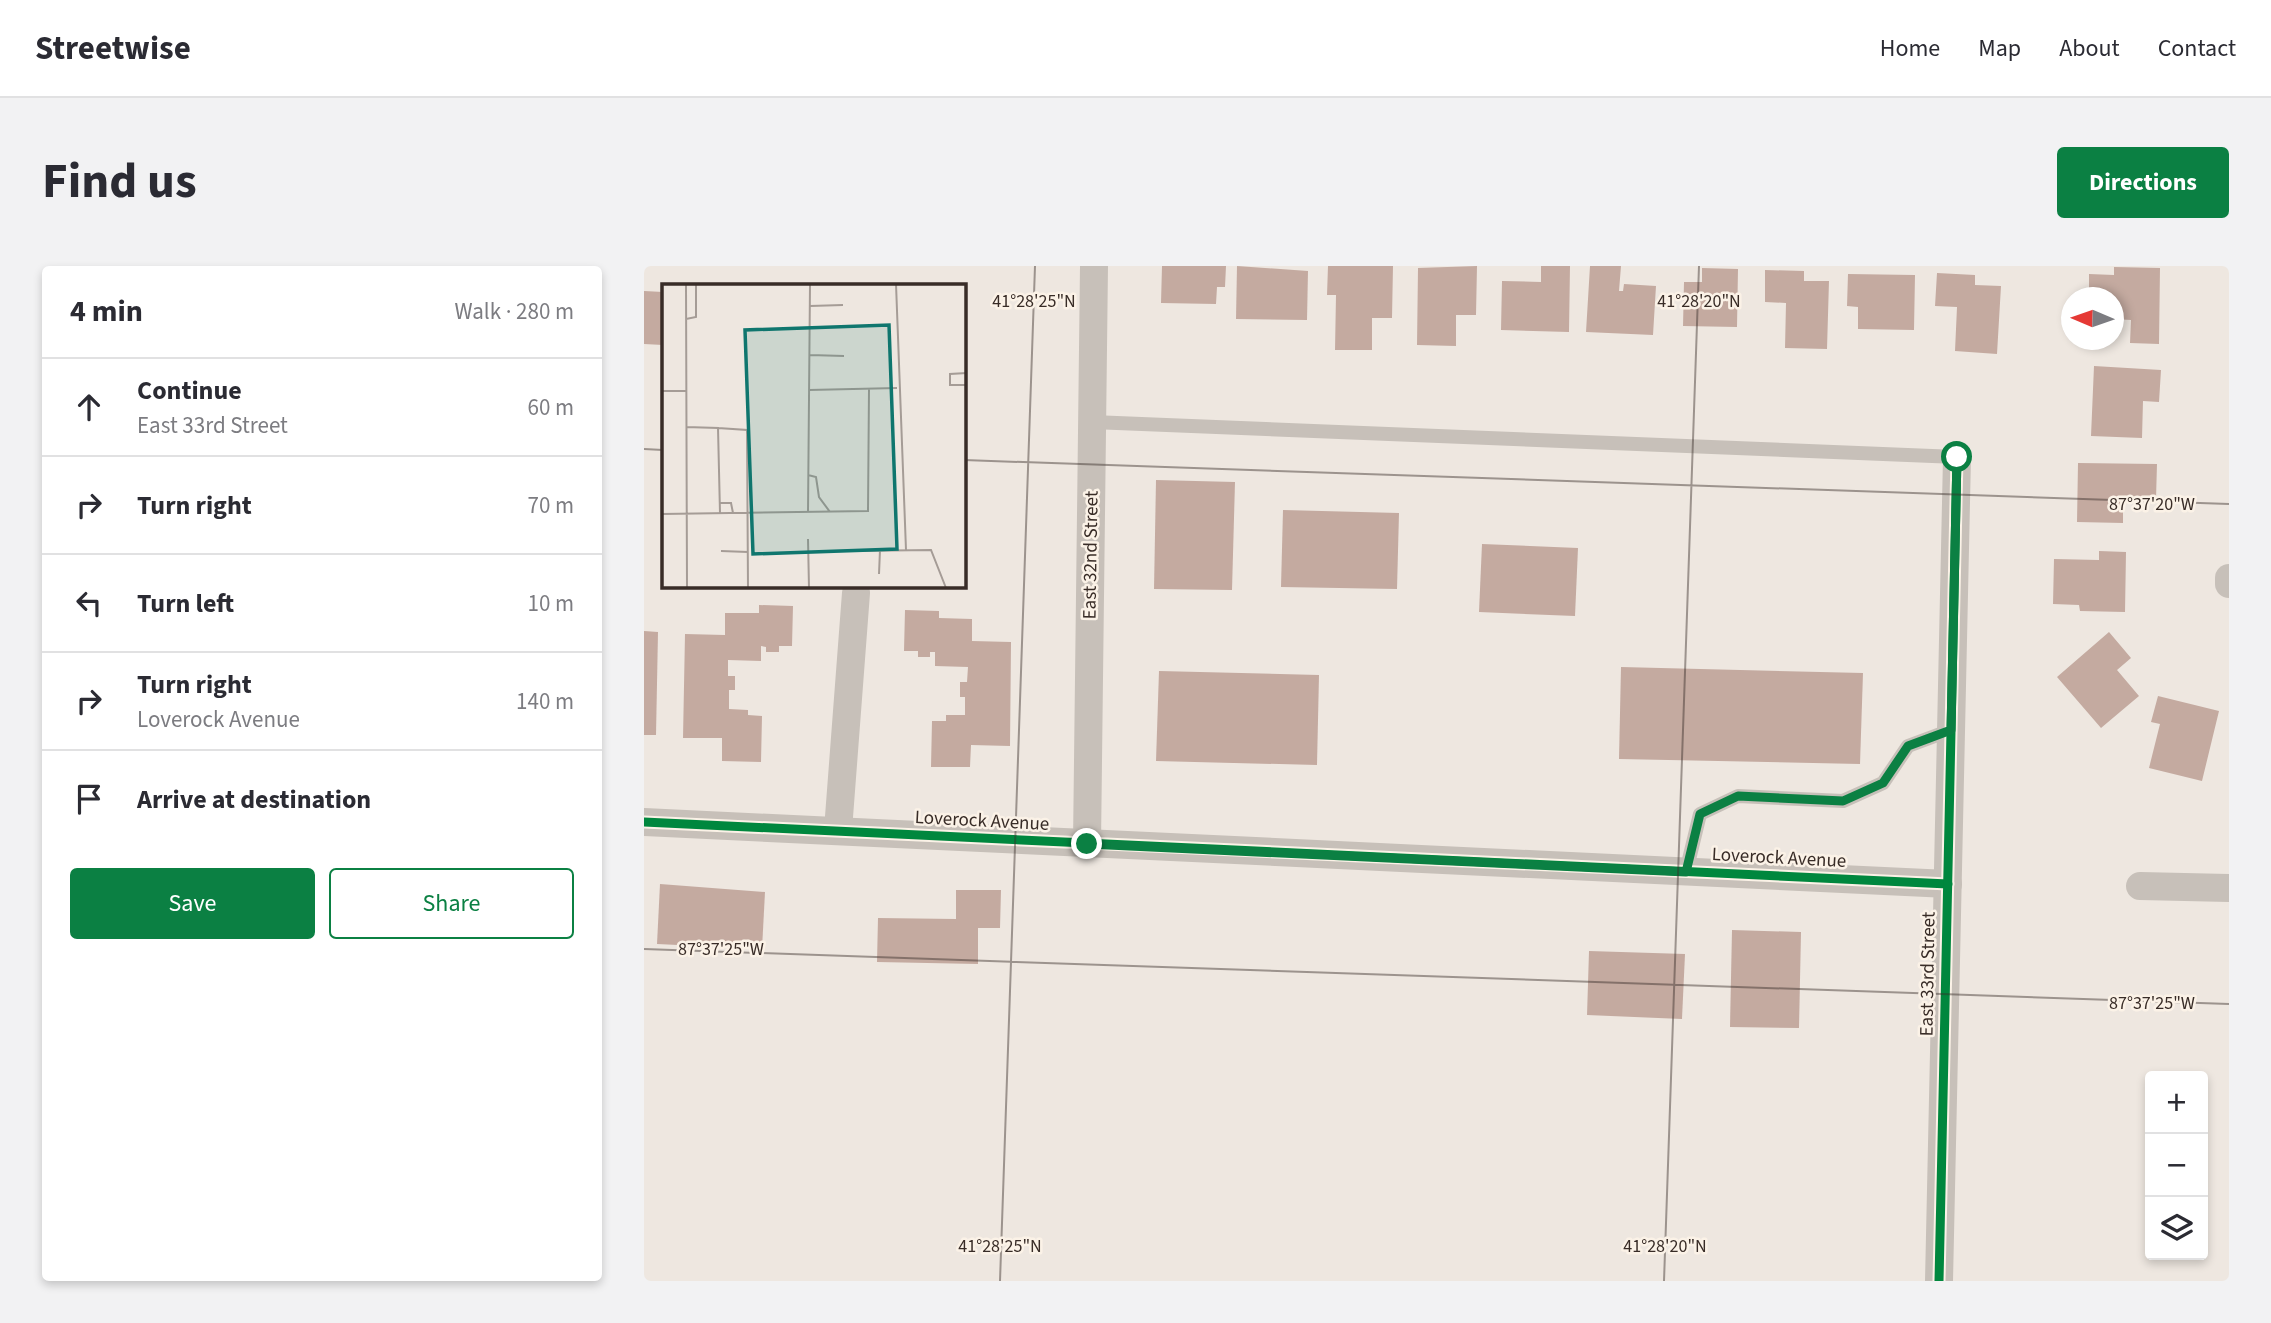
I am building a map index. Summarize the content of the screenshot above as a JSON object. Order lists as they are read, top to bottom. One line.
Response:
{"streets":{"street":["East 32nd Street","Loverock Avenue","East 33rd Street"]},"crossings":[["East 32nd Street","Loverock Avenue"],["Loverock Avenue","East 33rd Street"]],"north":"left","page":{"header":"Streetwise","nav":["Home","Map","About","Contact"],"title":"Find us","buttons":["Directions",["Save","Share"]],"heading":["4 min","Walk · 280 m"],"list":[["Continue","East 33rd Street","60 m"],["Turn right","70 m"],["Turn left","10 m"],["Turn right","Loverock Avenue","140 m"],"Arrive at destination"],"map_buttons":["+","−"]},"coordinates":["41°28'25\"N","41°28'20\"N","87°37'20\"W","87°37'25\"W"]}
